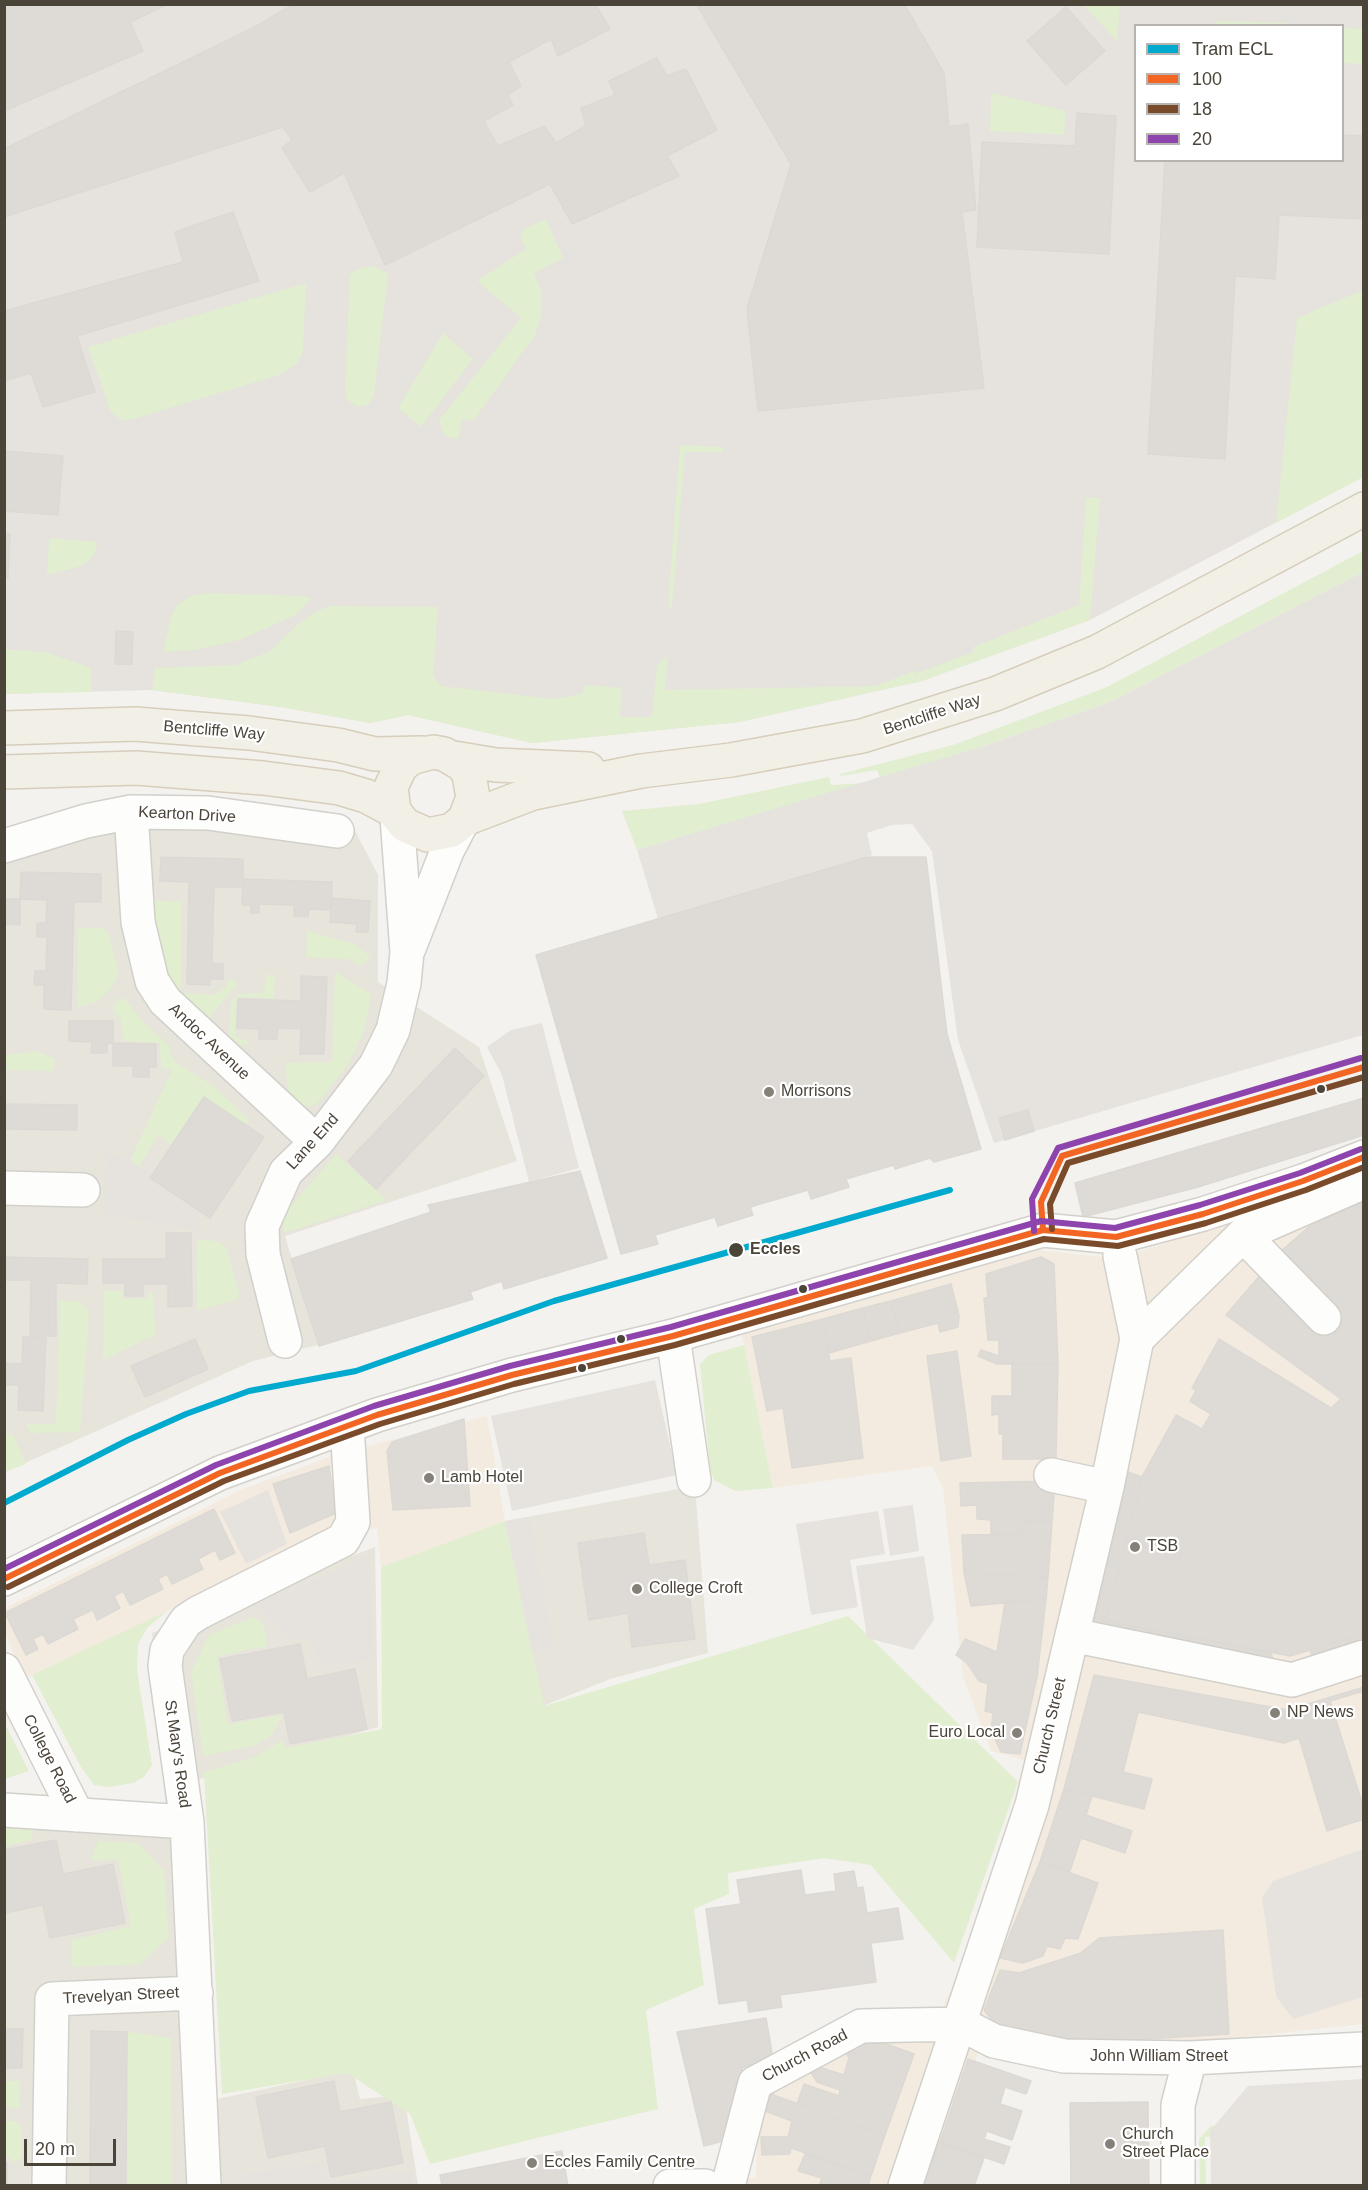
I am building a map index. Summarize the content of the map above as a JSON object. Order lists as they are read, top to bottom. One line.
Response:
{"streets":{"main road":["Bentcliffe Way"],"street":["Kearton Drive","Andoc Avenue","Lane End","Church Street","St Mary's Road","College Road","Trevelyan Street","Church Road","John William Street"]},"crossings":[["Bentcliffe Way","Lane End"],["Kearton Drive","Andoc Avenue"],["Andoc Avenue","Lane End"],["Church Street","Church Road"],["Church Street","John William Street"],["St Mary's Road","College Road"],["St Mary's Road","Trevelyan Street"],["Church Road","John William Street"]],"places":["Morrisons","Eccles","Lamb Hotel","TSB","College Croft","NP News","Euro Local","Church Street Place","Eccles Family Centre"],"lines":["transit line 20","transit line 100","transit line 18","tram line ECL"],"legend":["Tram ECL","100","18","20"],"scale_bar":"20 m"}
